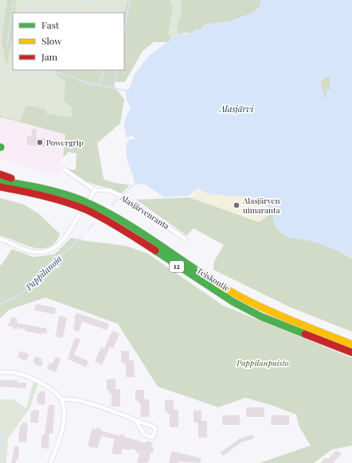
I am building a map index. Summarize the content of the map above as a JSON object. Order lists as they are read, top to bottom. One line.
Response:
{"streets":{"highway":["12","Teiskontie"],"street":["Alasjärvenranta"]},"water":["Alasjärvi","Pappilanoja"],"parks":["Pappilanpuisto"],"places":["Powergrip","Alasjärven uimaranta"],"legend":["Fast","Slow","Jam"]}
